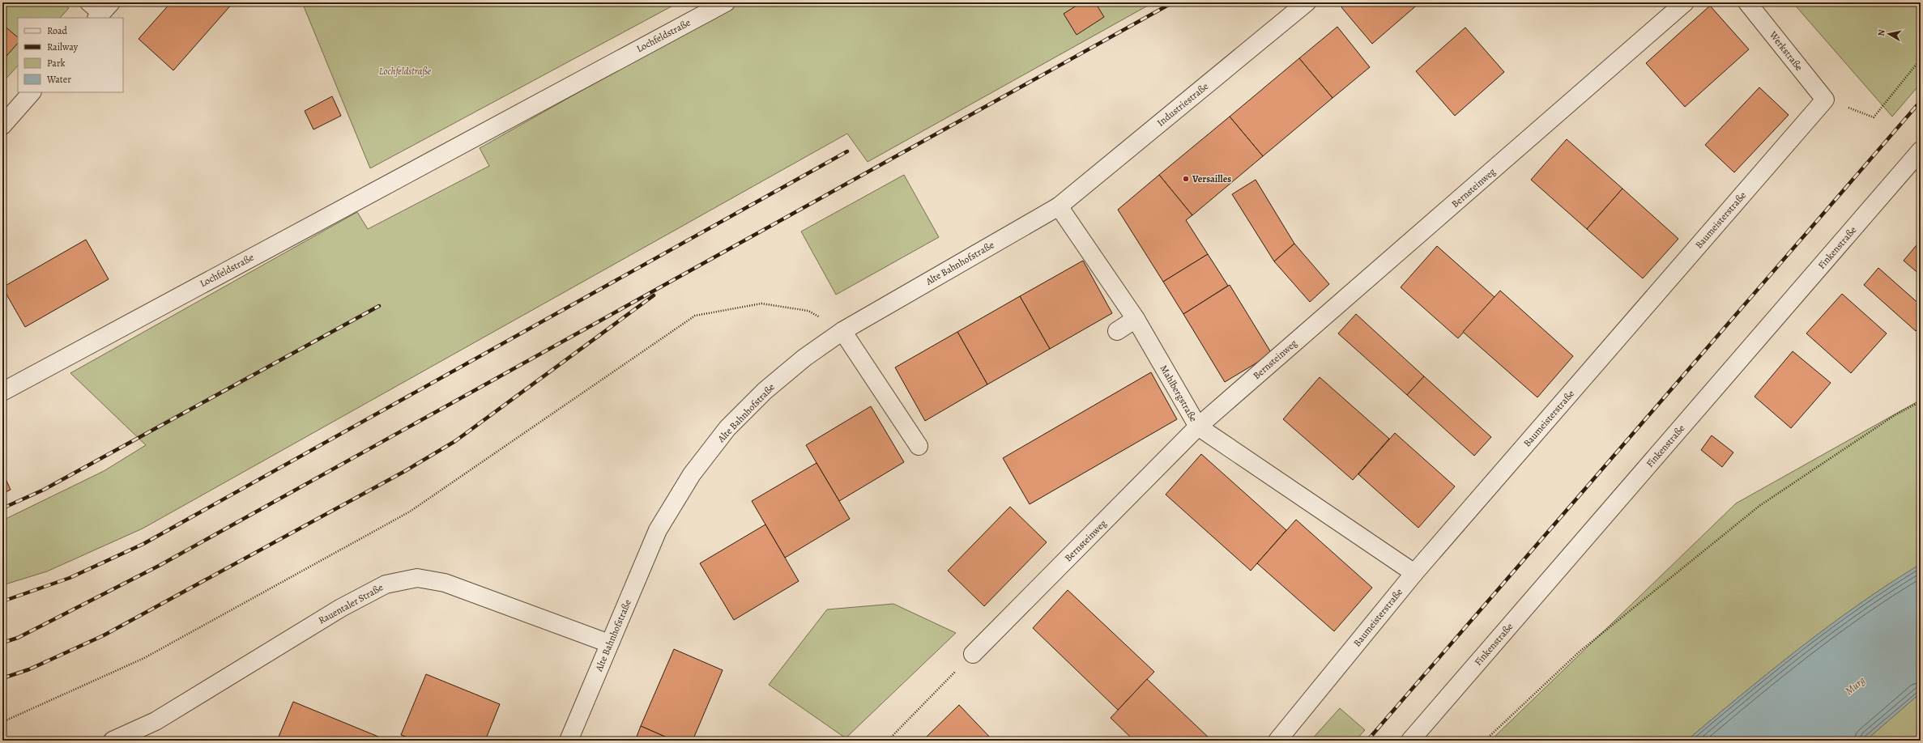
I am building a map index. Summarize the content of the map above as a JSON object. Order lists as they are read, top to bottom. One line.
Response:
{"streets":{"street":["Lochfeldstraße","Werkstraße","Industriestraße","Bernsteinweg","Baumeisterstraße","Finkenstraße","Alte Bahnhofstraße","Mahlbergstraße","Rauentaler Straße"]},"crossings":[["Werkstraße","Baumeisterstraße"],["Industriestraße","Alte Bahnhofstraße"],["Industriestraße","Mahlbergstraße"],["Bernsteinweg","Mahlbergstraße"],["Baumeisterstraße","Mahlbergstraße"],["Alte Bahnhofstraße","Mahlbergstraße"],["Alte Bahnhofstraße","Rauentaler Straße"]],"water":["Murg"],"parks":["Lochfeldstraße"],"places":["Versailles"],"legend":["Road","Railway","Park","Water"],"north":"left"}
